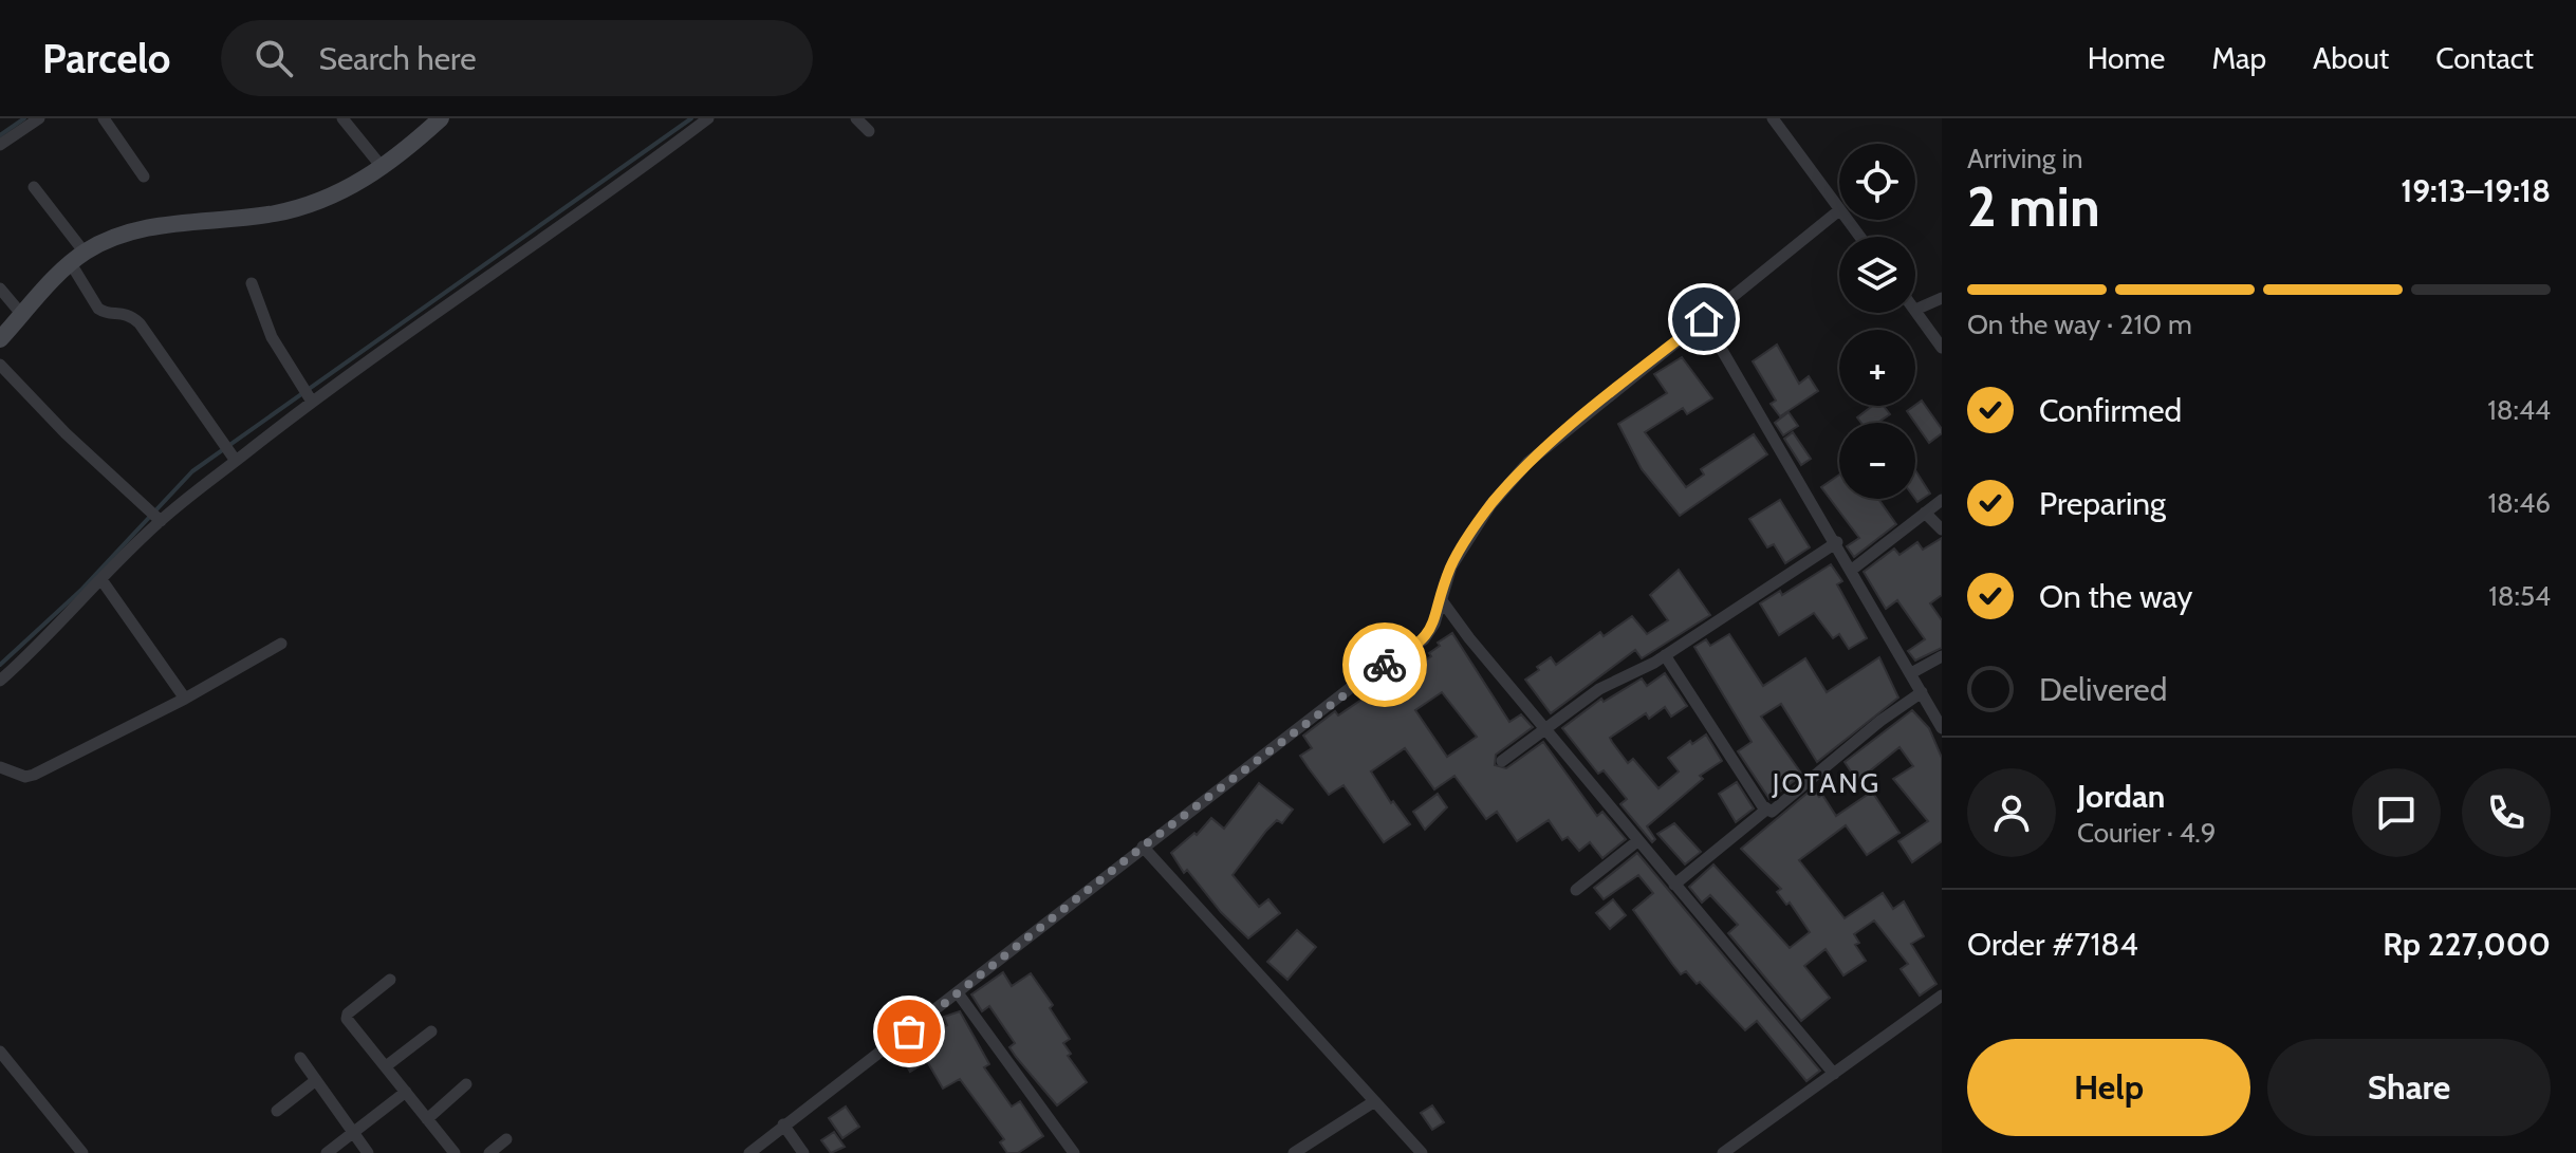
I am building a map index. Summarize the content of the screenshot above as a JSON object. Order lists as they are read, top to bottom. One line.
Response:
{"districts":["JOTANG"],"page":{"header":"Parcelo","search":"Search here","nav":["Home","Map","About","Contact"],"heading":["2 min","Arriving in","19:13–19:18"],"panel":["Jordan","Courier · 4.9","Order #7184","Rp 227,000"],"map_buttons":["+","−"],"bar":"On the way · 210 m","list":[["Confirmed","18:44"],["Preparing","18:46"],["On the way","18:54"],"Delivered"],"buttons":["Help","Share"]}}
